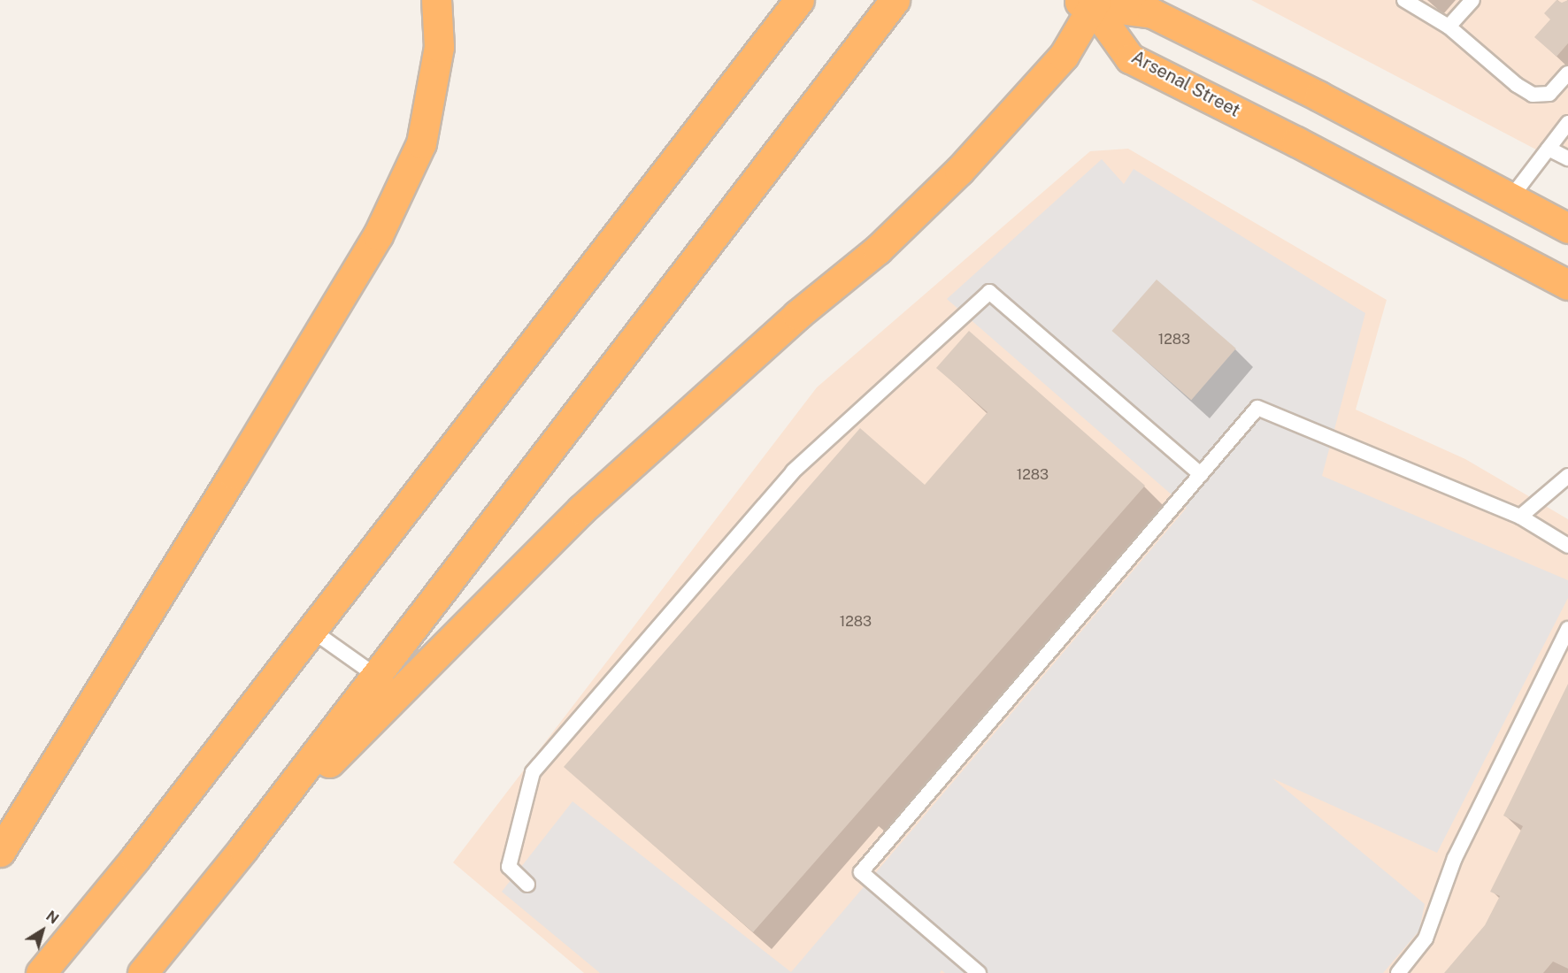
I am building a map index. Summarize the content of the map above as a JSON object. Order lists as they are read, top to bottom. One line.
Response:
{"streets":{"highway":["Arsenal Street"]},"house_numbers":["1283","1283","1283"],"north":"top right"}
